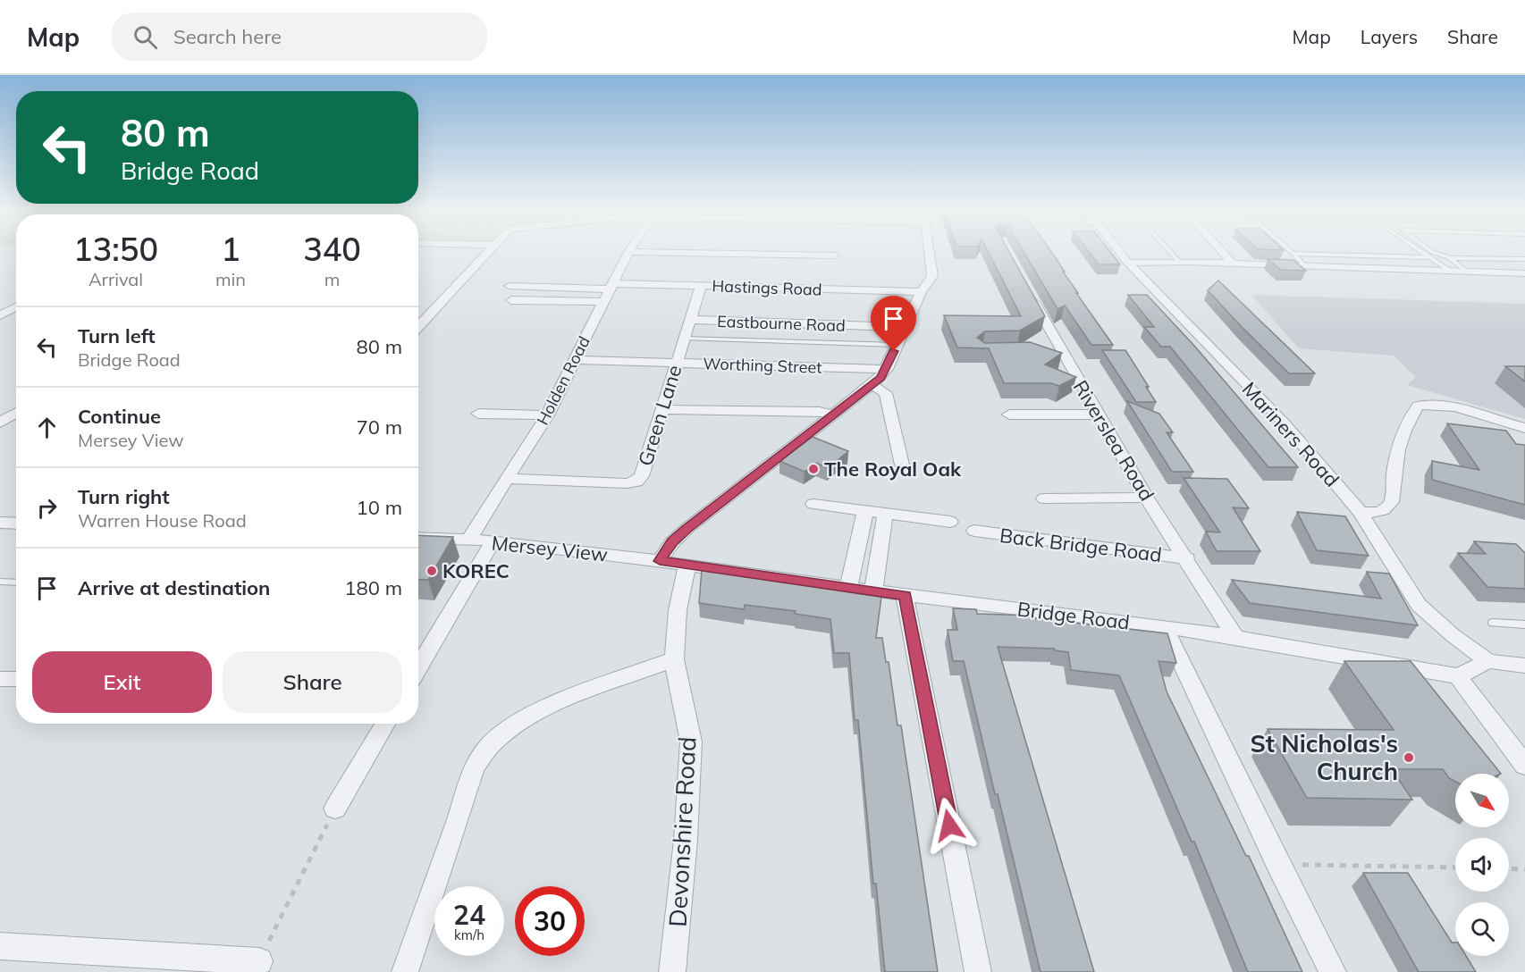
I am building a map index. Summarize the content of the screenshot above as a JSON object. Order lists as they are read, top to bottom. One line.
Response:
{"streets":{"street":["Hastings Road","Eastbourne Road","Worthing Street","Holden Road","Green Lane","Mariners Road","Riverslea Road","Back Bridge Road","Mersey View","Bridge Road","Devonshire Road"]},"crossings":[["Hastings Road","Holden Road"],["Hastings Road","Green Lane"],["Eastbourne Road","Green Lane"],["Worthing Street","Holden Road"],["Worthing Street","Green Lane"],["Holden Road","Green Lane"],["Holden Road","Mersey View"],["Riverslea Road","Back Bridge Road"],["Riverslea Road","Bridge Road"],["Mersey View","Bridge Road"],["Mersey View","Devonshire Road"],["Bridge Road","Devonshire Road"]],"places":["The Royal Oak","KOREC","St Nicholas's Church"],"north":"bottom right","page":{"header":"Map","search":"Search here","nav":["Map","Layers","Share"],"turn":["80 m","Bridge Road"],"eta":["13:50","Arrival","1","min","340","m"],"list":[{"name":"Turn left","note":"Bridge Road","value":"80 m"},{"name":"Continue","note":"Mersey View","value":"70 m"},{"name":"Turn right","note":"Warren House Road","value":"10 m"},{"name":"Arrive at destination","value":"180 m"}],"buttons":["Exit","Share"],"speed":"24 km/h","limit":"30"}}
